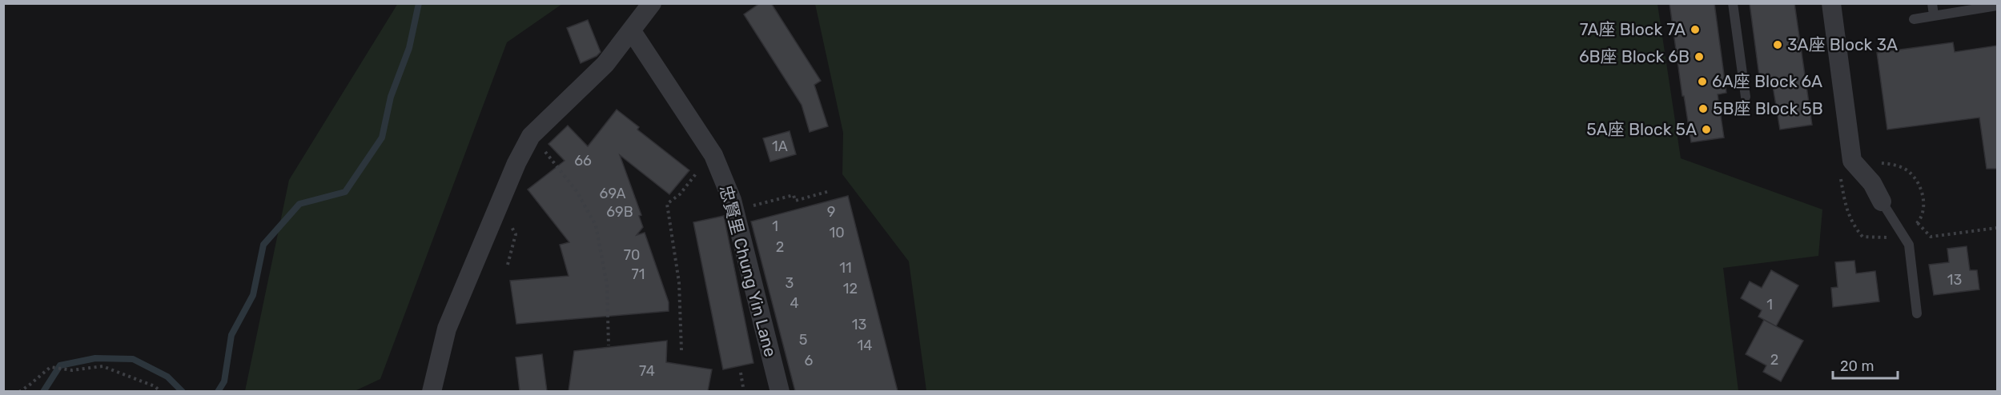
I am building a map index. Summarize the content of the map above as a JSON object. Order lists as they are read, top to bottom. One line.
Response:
{"streets":{"street":["忠賢里 Chung Yin Lane"]},"places":["7A座 Block 7A","3A座 Block 3A","6B座 Block 6B","6A座 Block 6A","5B座 Block 5B","5A座 Block 5A"],"house_numbers":["1A","66","69A","69B","9","1","10","2","70","11","71","13","3","12","4","1","13","5","14","2","6","74"],"scale_bar":"20 m"}
